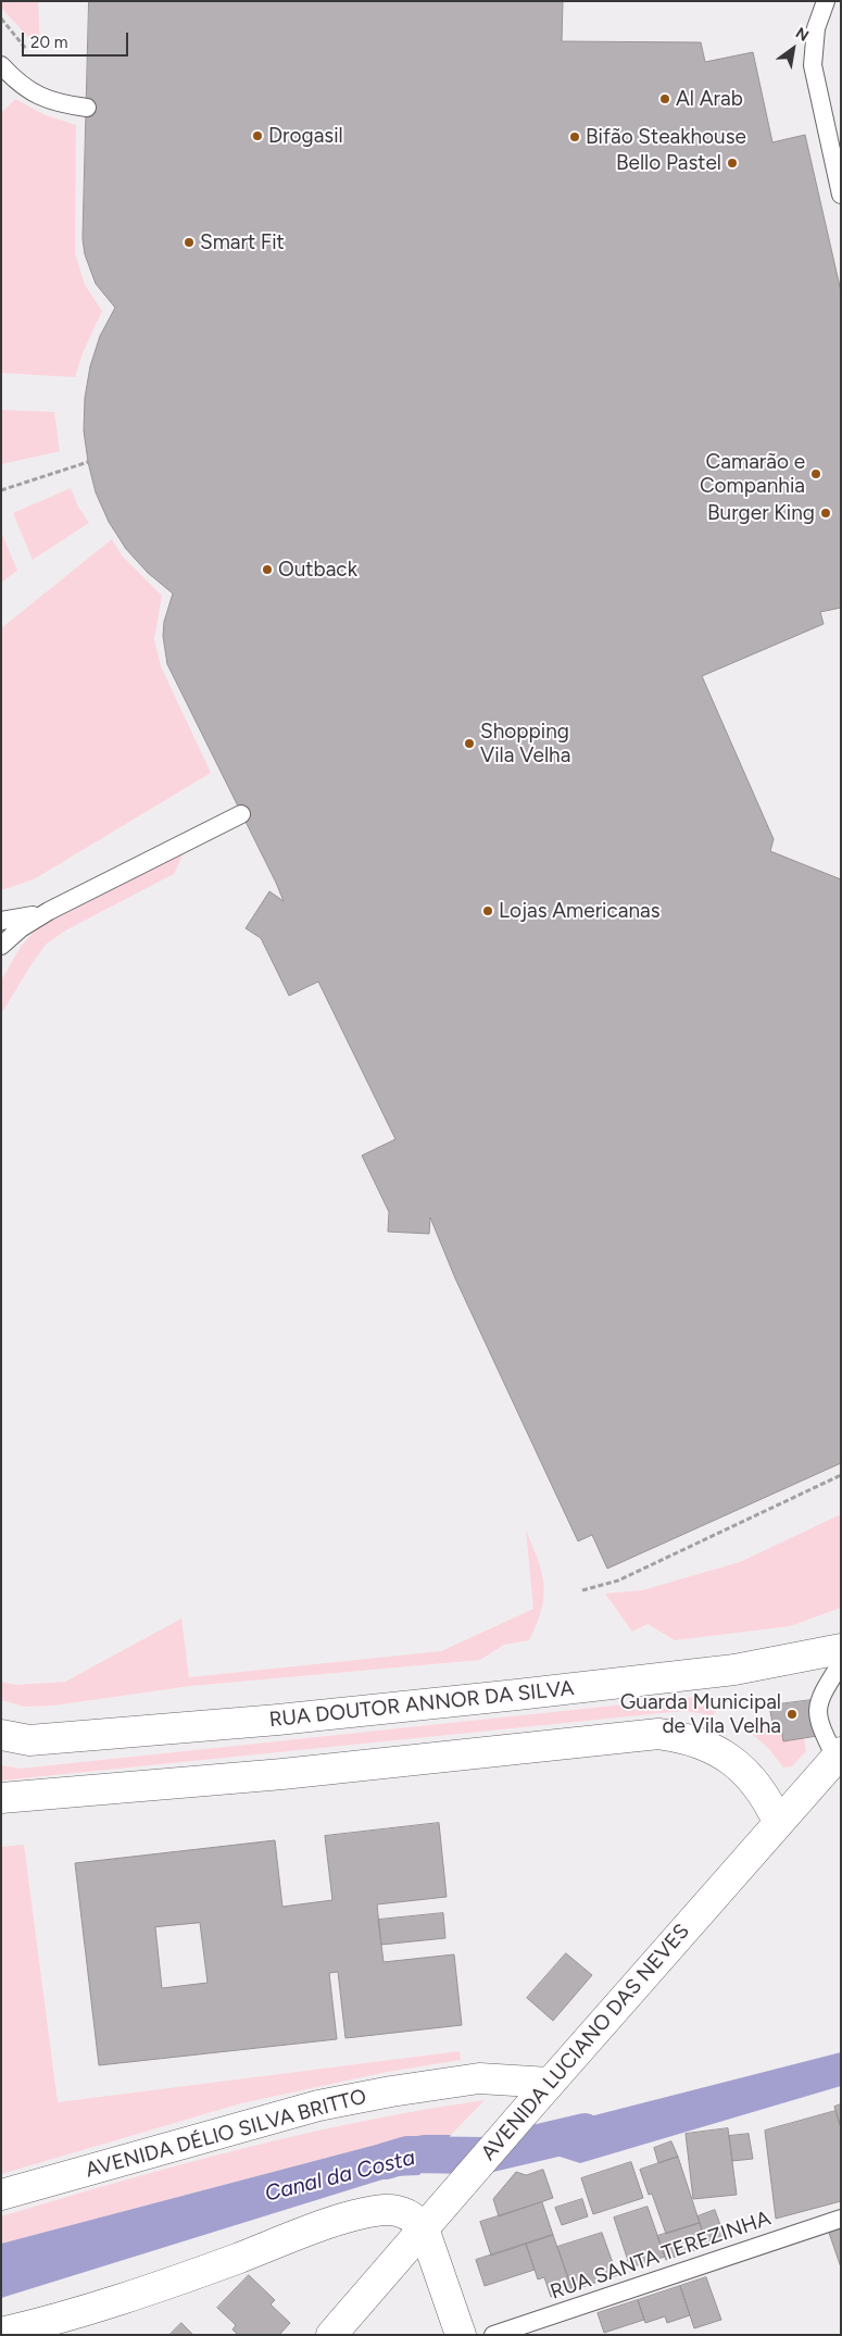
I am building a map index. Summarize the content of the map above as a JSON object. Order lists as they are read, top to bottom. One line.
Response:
{"streets":{"main road":["RUA DOUTOR ANNOR DA SILVA","AVENIDA LUCIANO DAS NEVES","AVENIDA DÉLIO SILVA BRITTO"],"lane":["RUA SANTA TEREZINHA"]},"crossings":[["AVENIDA LUCIANO DAS NEVES","AVENIDA DÉLIO SILVA BRITTO"]],"water":["Canal da Costa"],"places":["Al Arab","Drogasil","Bifão Steakhouse","Bello Pastel","Smart Fit","Camarão e Companhia","Burger King","Outback","Shopping Vila Velha","Lojas Americanas","Guarda Municipal de Vila Velha"],"scale_bar":"20 m","north":"top right"}
